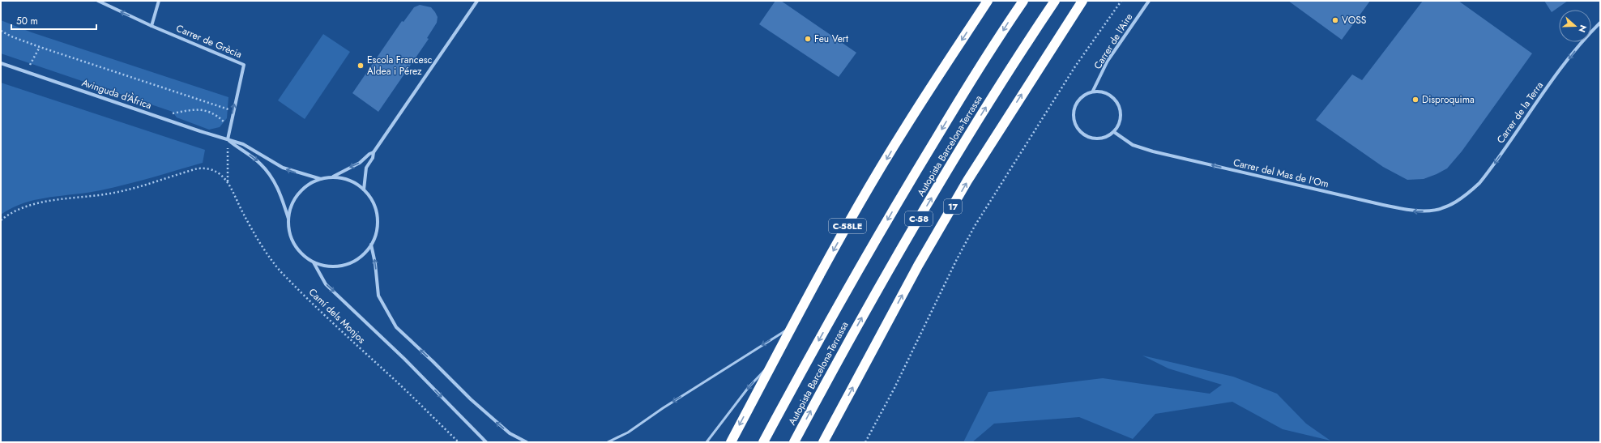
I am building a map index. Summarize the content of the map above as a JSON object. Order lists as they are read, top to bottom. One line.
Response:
{"streets":{"highway":["Autopista Barcelona-Terrassa","17","C-58","C-58LE"],"street":["Carrer de Grècia","Carrer de l'Aire","Avinguda d'Àfrica","Carrer de la Terra","Carrer del Mas de l'Om"],"path":["Camí dels Monjos"]},"crossings":[["Carrer de Grècia","Avinguda d'Àfrica"],["Carrer de l'Aire","Carrer del Mas de l'Om"],["Carrer de la Terra","Carrer del Mas de l'Om"]],"one_way":["Carrer de Grècia","Carrer de la Terra","Carrer del Mas de l'Om"],"places":["VOSS","Feu Vert","Escola Francesc Aldea i Pérez","Disproquima"],"scale_bar":"50 m","north":"right"}
